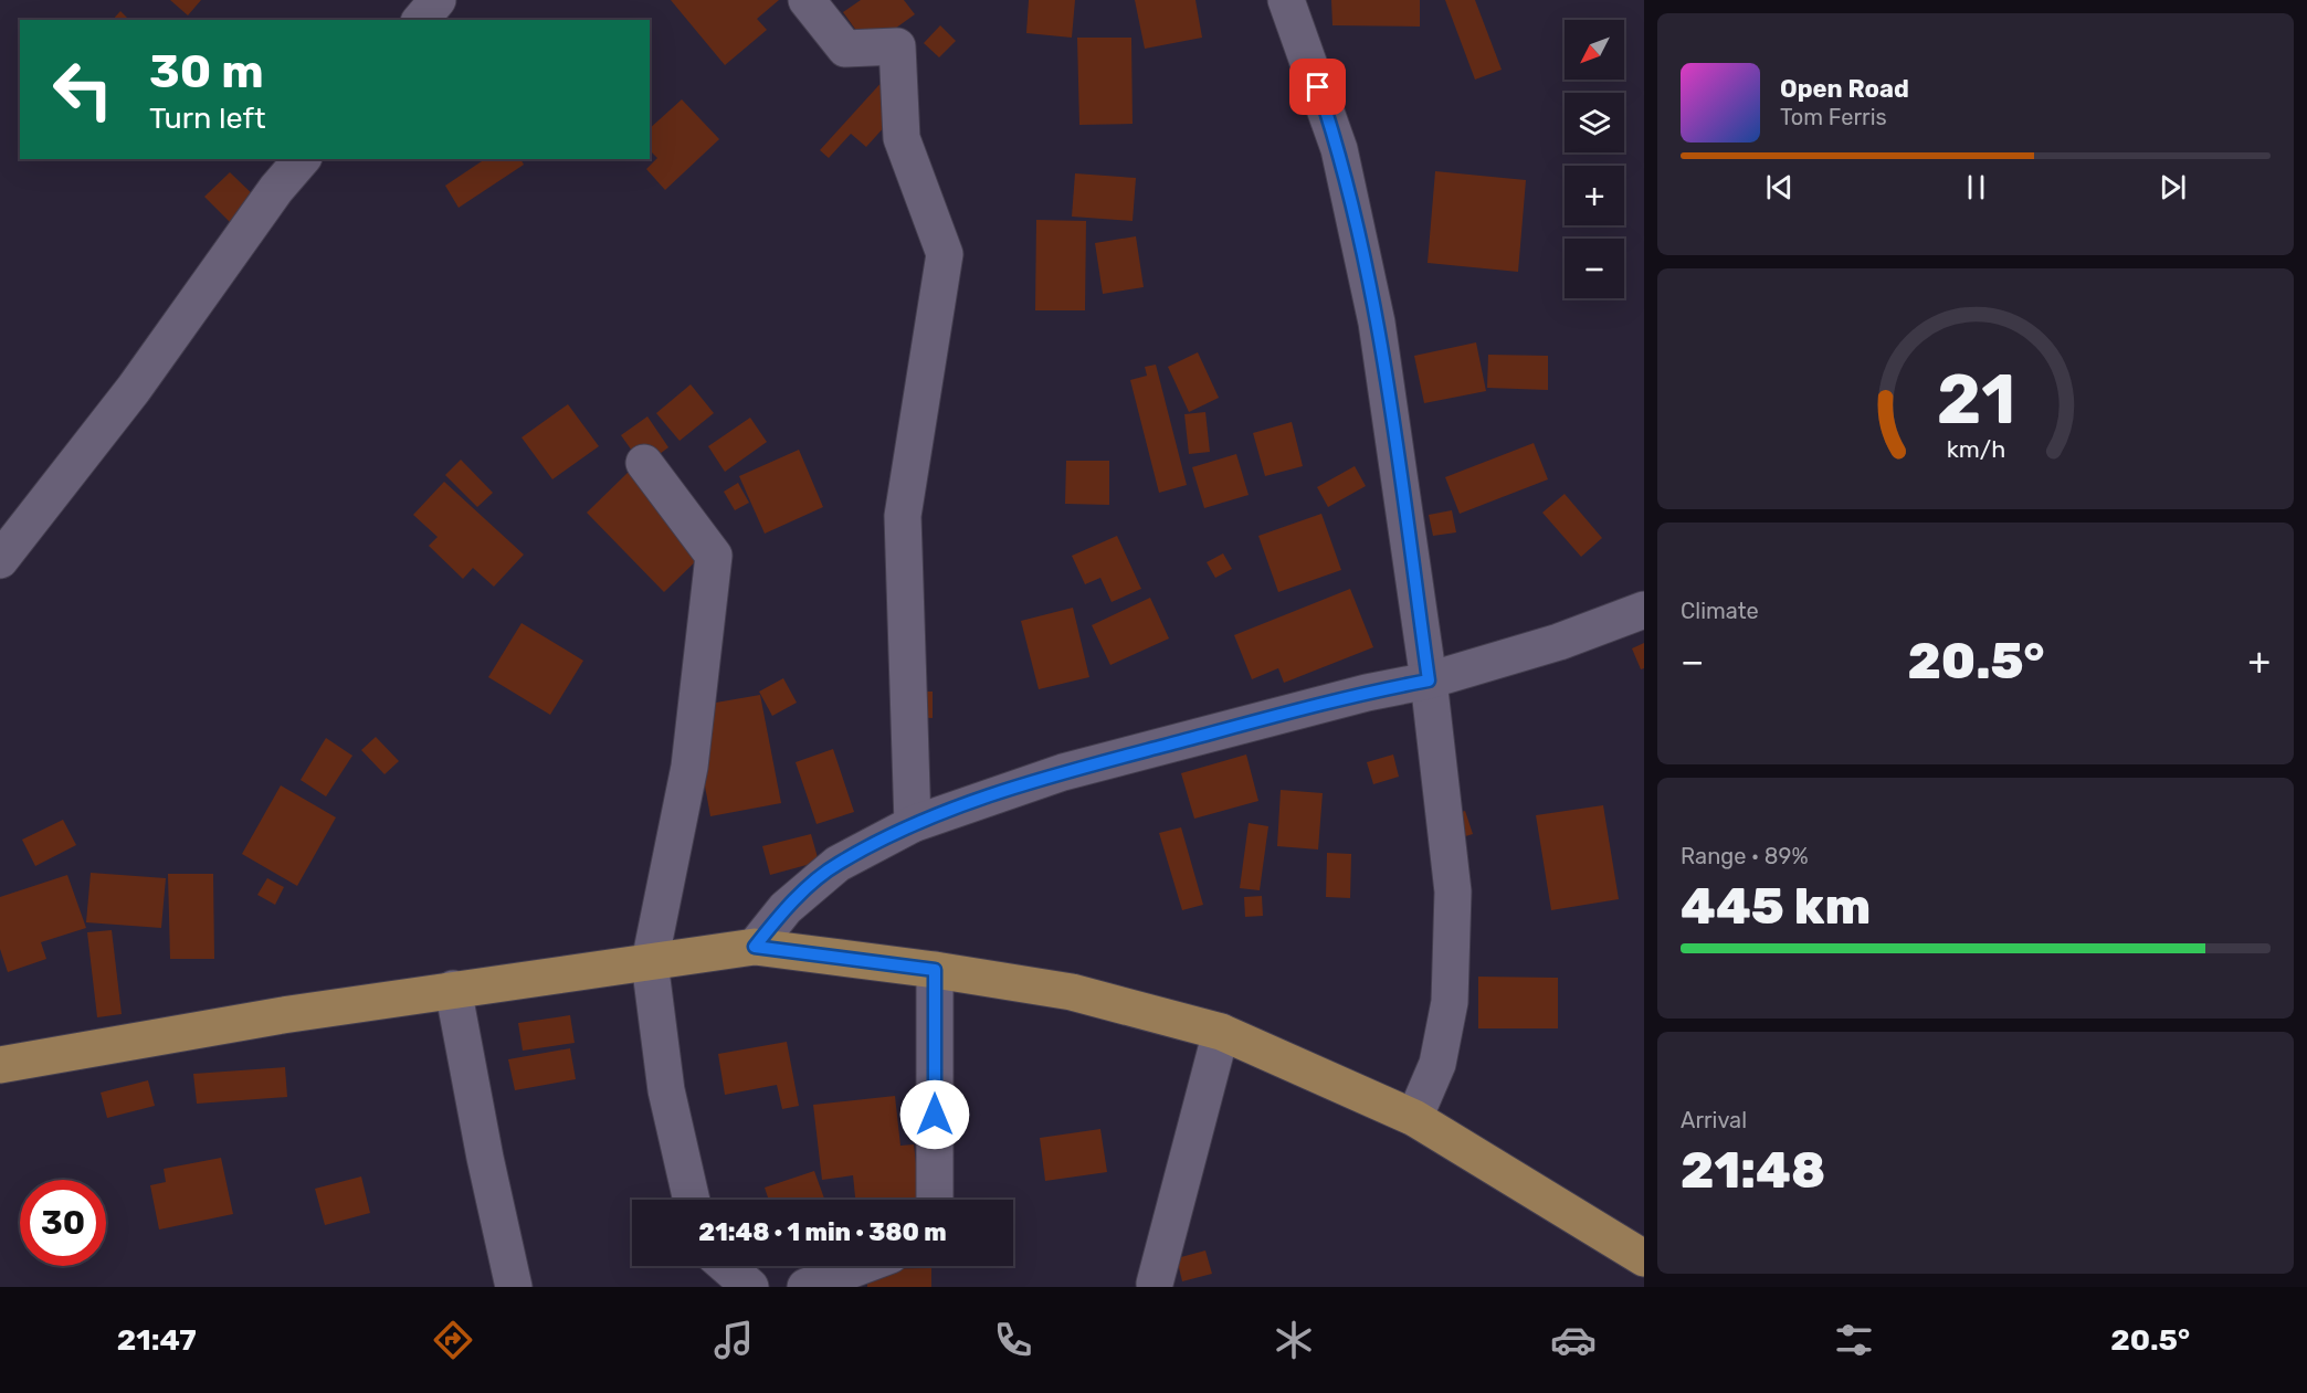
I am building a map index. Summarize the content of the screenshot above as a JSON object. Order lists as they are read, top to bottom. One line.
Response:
{"north":"bottom left","page":{"map_buttons":["+","−"],"turn":["30 m","Turn left"],"song":["Open Road","Tom Ferris"],"tile":["Climate",["Range · 89%","445 km"],["Arrival","21:48"]],"heat":["−","20.5°","+"],"limit":"30","trip":"21:48 · 1 min · 380 m","tabs":["21:47","20.5°"],"gauge":["21","km/h"]}}
